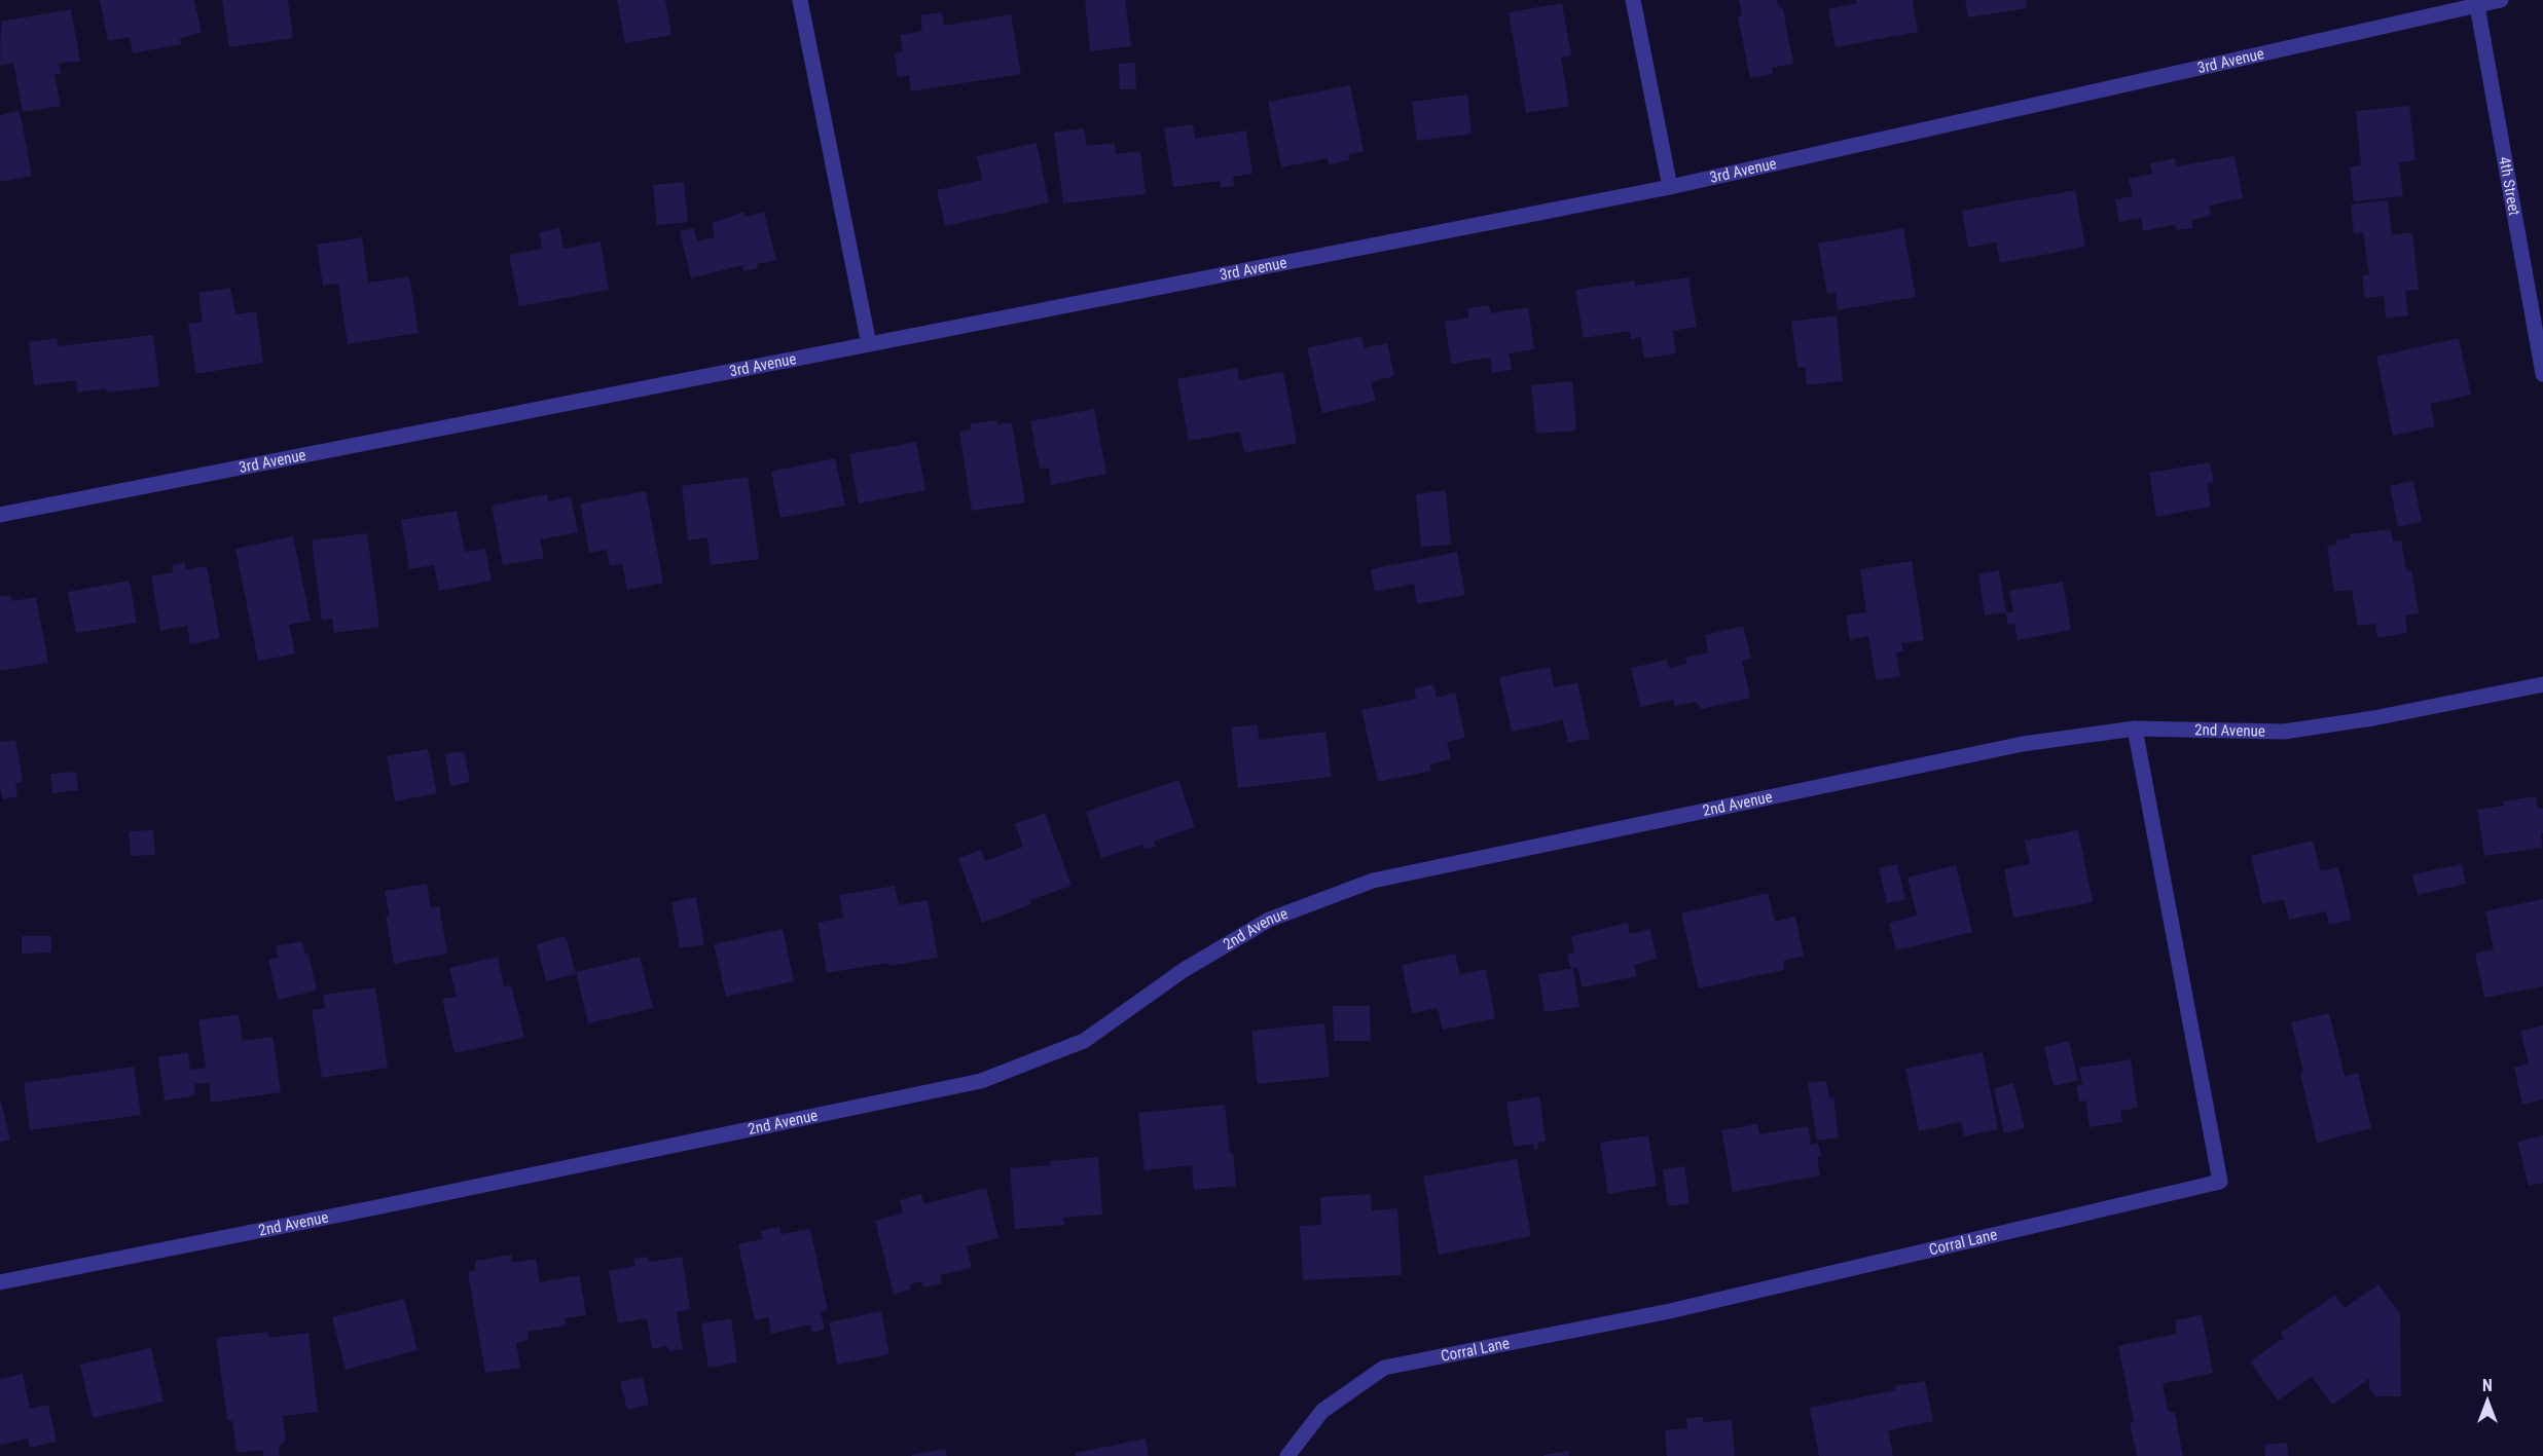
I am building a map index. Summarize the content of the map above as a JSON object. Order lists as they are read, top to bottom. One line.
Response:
{"streets":{"street":["3rd Avenue","4th Street","2nd Avenue","Corral Lane"]},"crossings":[["3rd Avenue","4th Street"],["2nd Avenue","Corral Lane"]],"north":"top"}
